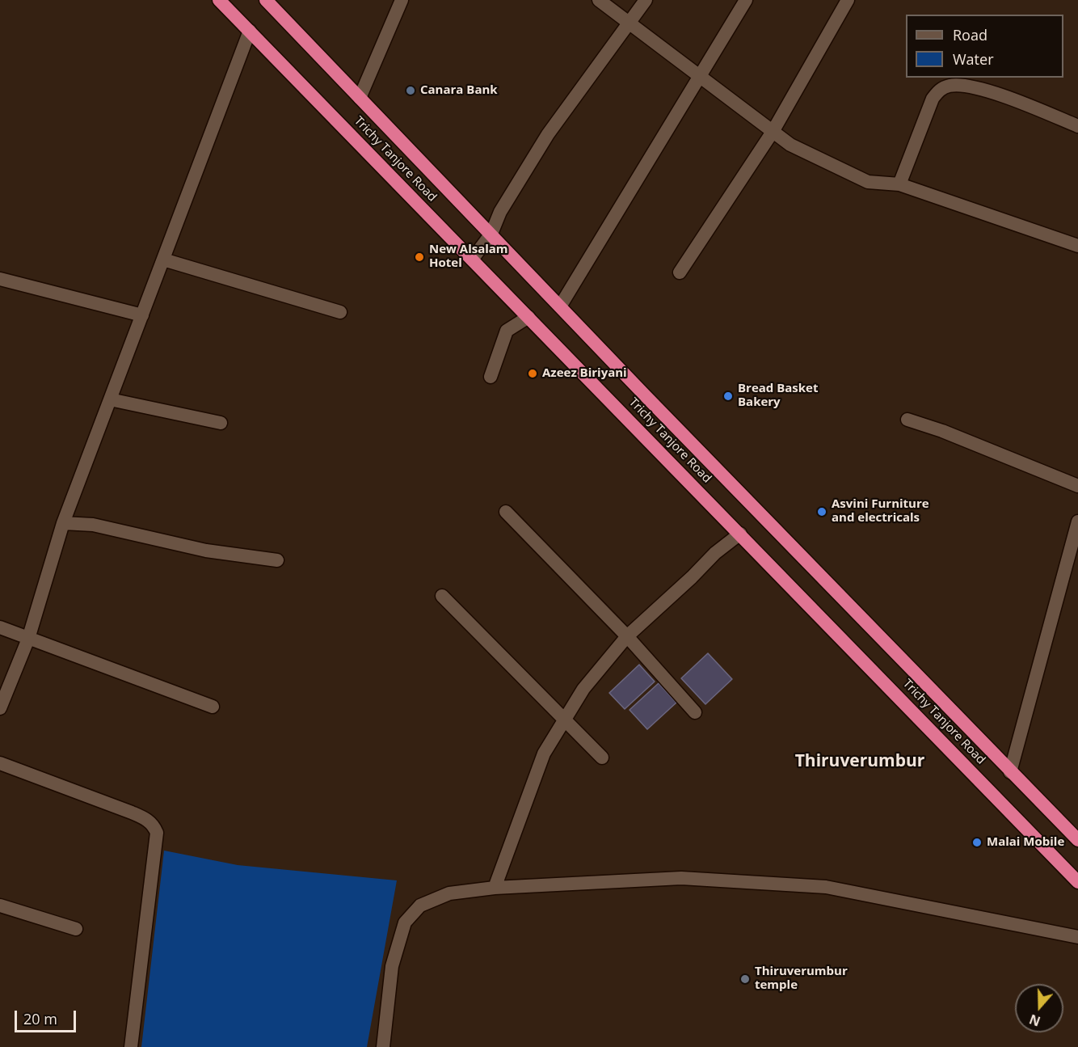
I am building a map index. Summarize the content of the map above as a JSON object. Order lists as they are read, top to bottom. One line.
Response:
{"streets":{"highway":["Trichy Tanjore Road"]},"districts":["Thiruverumbur"],"places":["Canara Bank","New Alsalam Hotel","Azeez Biriyani","Bread Basket Bakery","Asvini Furniture and electricals","Malai Mobile","Thiruverumbur temple"],"legend":["Road","Water"],"scale_bar":"20 m","north":"bottom"}
